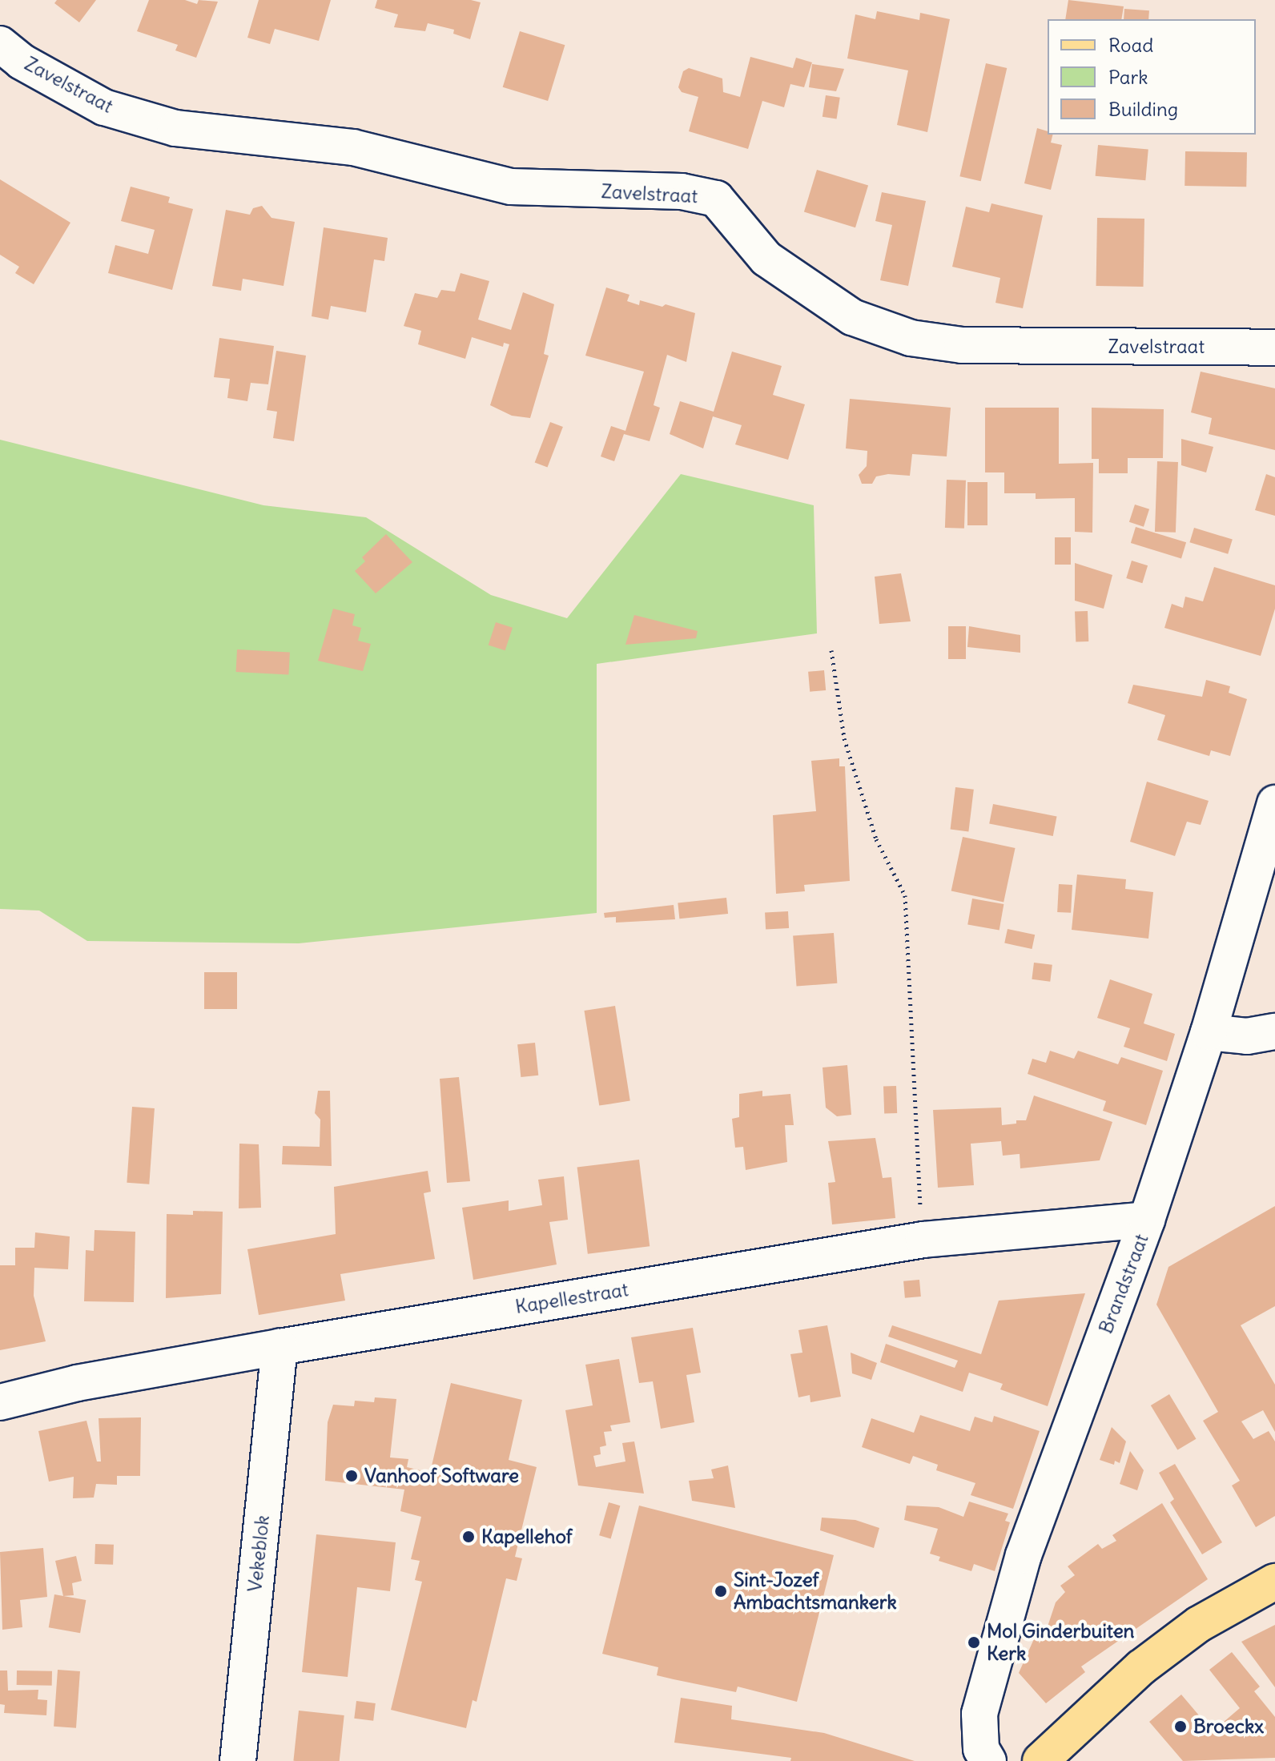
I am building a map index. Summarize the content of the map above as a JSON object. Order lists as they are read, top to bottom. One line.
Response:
{"streets":{"street":["Zavelstraat","Brandstraat","Kapellestraat","Vekeblok"]},"crossings":[["Brandstraat","Kapellestraat"],["Kapellestraat","Vekeblok"]],"places":["Vanhoof Software","Kapellehof","Sint-Jozef Ambachtsmankerk","Mol Ginderbuiten Kerk","Broeckx"],"legend":["Road","Park","Building"]}
